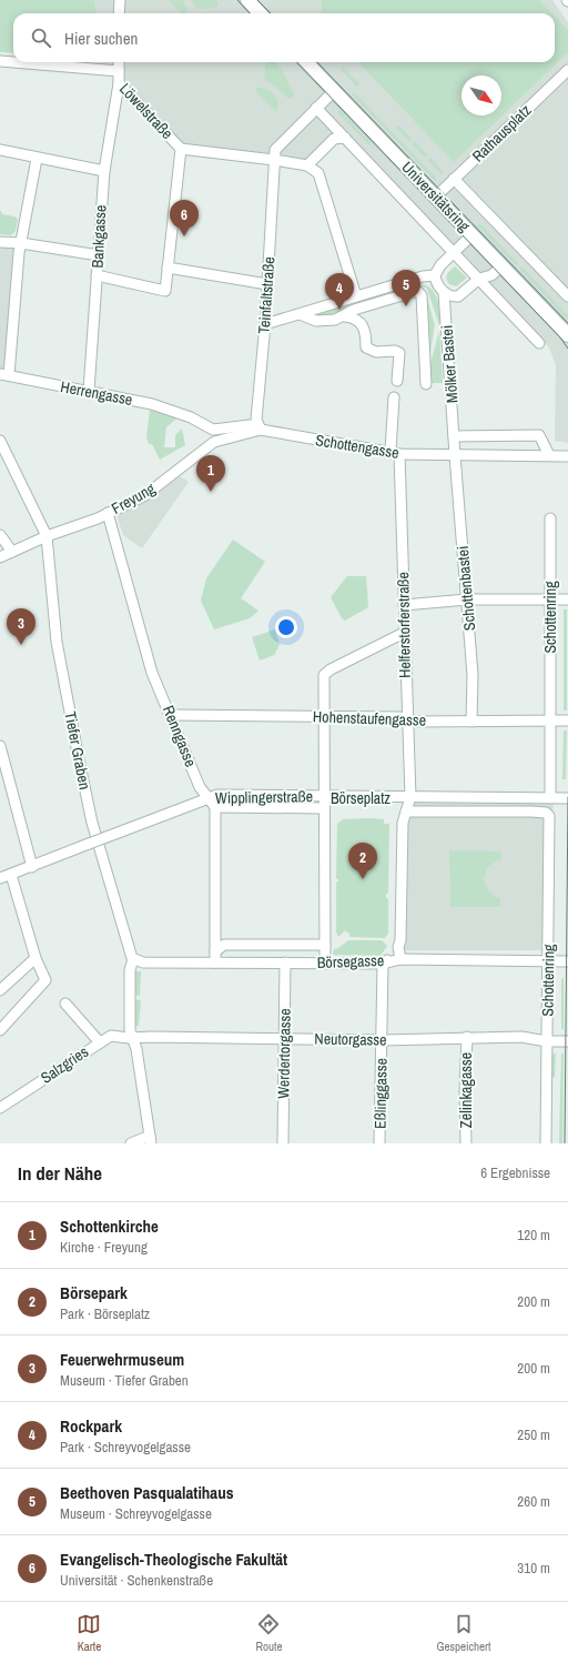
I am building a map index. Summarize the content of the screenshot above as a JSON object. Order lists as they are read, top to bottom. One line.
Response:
{"streets":{"main road":["Universitätsring"],"street":["Löwelstraße","Rathausplatz","Bankgasse","Teinfaltstraße","Mölker Bastei","Herrengasse","Schottengasse","Freyung","Schottenbastei","Schottenring","Helferstorferstraße","Hohenstaufengasse","Renngasse","Tiefer Graben","Wipplingerstraße","Börseplatz","Börsegasse","Neutorgasse","Werdertorgasse","Salzgries","Zelinkagasse","Eßlinggasse"]},"crossings":[["Löwelstraße","Bankgasse"],["Löwelstraße","Teinfaltstraße"],["Rathausplatz","Universitätsring"],["Bankgasse","Herrengasse"],["Teinfaltstraße","Schottengasse"],["Teinfaltstraße","Freyung"],["Schottengasse","Freyung"],["Schottengasse","Schottenbastei"],["Schottengasse","Helferstorferstraße"],["Freyung","Renngasse"],["Freyung","Tiefer Graben"],["Schottenbastei","Hohenstaufengasse"],["Schottenring","Hohenstaufengasse"],["Schottenring","Börseplatz"],["Schottenring","Börsegasse"],["Schottenring","Neutorgasse"],["Helferstorferstraße","Hohenstaufengasse"],["Helferstorferstraße","Börseplatz"],["Hohenstaufengasse","Renngasse"],["Renngasse","Wipplingerstraße"],["Tiefer Graben","Börsegasse"],["Wipplingerstraße","Börseplatz"],["Börseplatz","Börsegasse"],["Börsegasse","Werdertorgasse"],["Börsegasse","Eßlinggasse"],["Neutorgasse","Werdertorgasse"],["Neutorgasse","Salzgries"],["Neutorgasse","Zelinkagasse"],["Neutorgasse","Eßlinggasse"]],"north":"bottom right","page":{"search":"Hier suchen","pins":["6","5","4","1","3","2"],"heading":["In der Nähe","6 Ergebnisse"],"list":[{"mark":"1","name":"Schottenkirche","note":"Kirche · Freyung","value":"120 m"},{"mark":"2","name":"Börsepark","note":"Park · Börseplatz","value":"200 m"},{"mark":"3","name":"Feuerwehrmuseum","note":"Museum · Tiefer Graben","value":"200 m"},{"mark":"4","name":"Rockpark","note":"Park · Schreyvogelgasse","value":"250 m"},{"mark":"5","name":"Beethoven Pasqualatihaus","note":"Museum · Schreyvogelgasse","value":"260 m"},{"mark":"6","name":"Evangelisch-Theologische Fakultät","note":"Universität · Schenkenstraße","value":"310 m"}],"nav":["Karte","Route","Gespeichert"]}}
